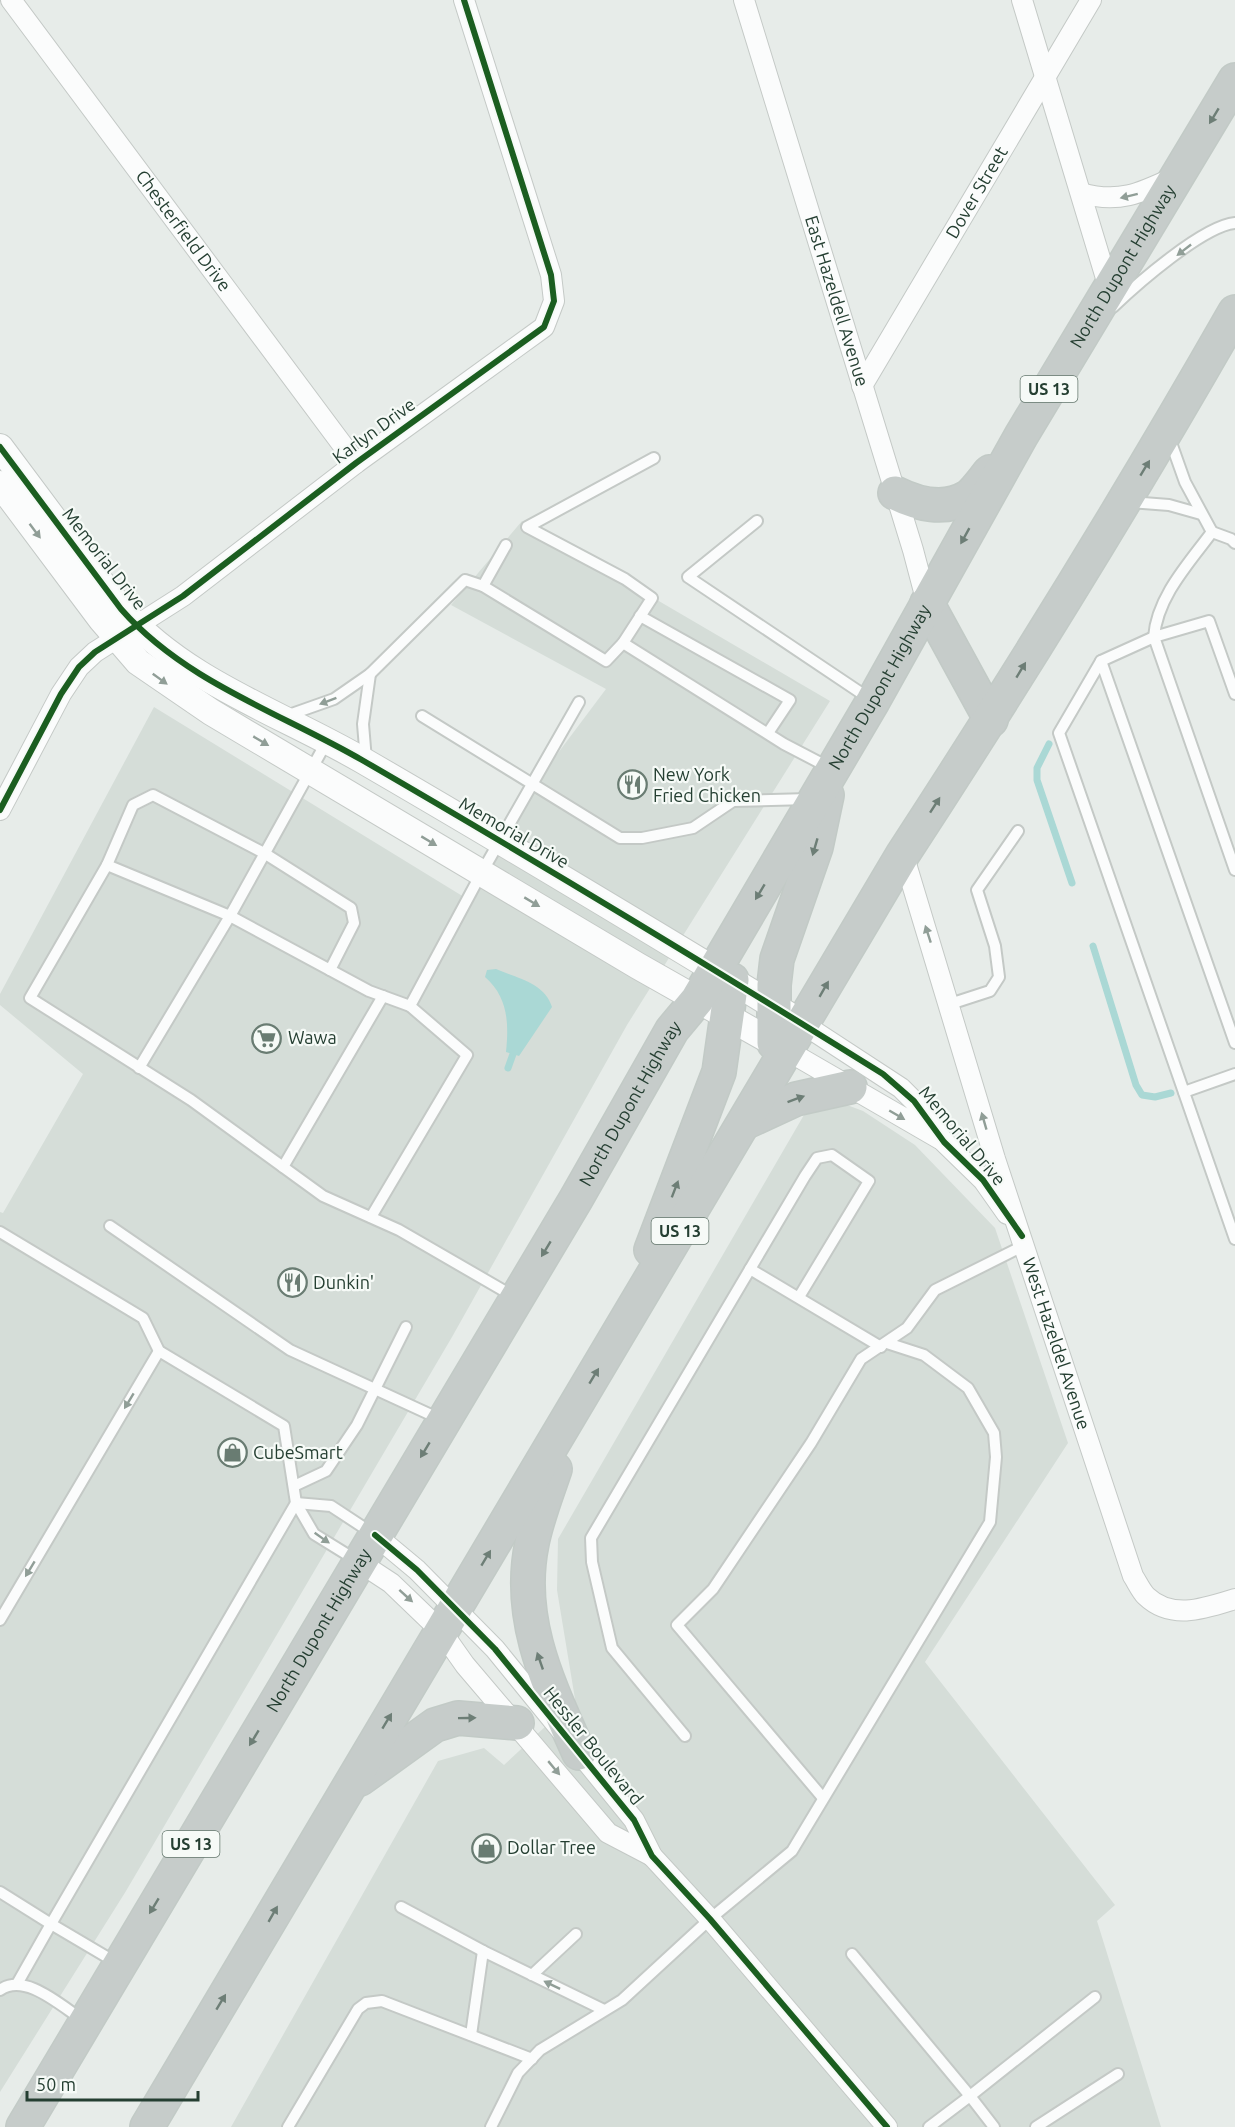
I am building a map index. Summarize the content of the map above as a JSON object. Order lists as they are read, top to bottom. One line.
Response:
{"streets":{"highway":["North Dupont Highway","US 13"],"street":["Dover Street","Chesterfield Drive","East Hazeldell Avenue","Karlyn Drive","Memorial Drive","West Hazeldel Avenue","Hessler Boulevard"]},"crossings":[["Dover Street","East Hazeldell Avenue"],["Chesterfield Drive","Karlyn Drive"],["North Dupont Highway","East Hazeldell Avenue"],["North Dupont Highway","Memorial Drive"],["North Dupont Highway","Hessler Boulevard"],["US 13","Memorial Drive"],["US 13","West Hazeldel Avenue"],["US 13","Hessler Boulevard"],["Karlyn Drive","Memorial Drive"],["Memorial Drive","West Hazeldel Avenue"]],"one_way":["West Hazeldel Avenue"],"places":{"restaurant":["New York Fried Chicken","Dunkin'"],"supermarket":["Wawa"],"shop":["CubeSmart","Dollar Tree"]},"scale_bar":"50 m"}
